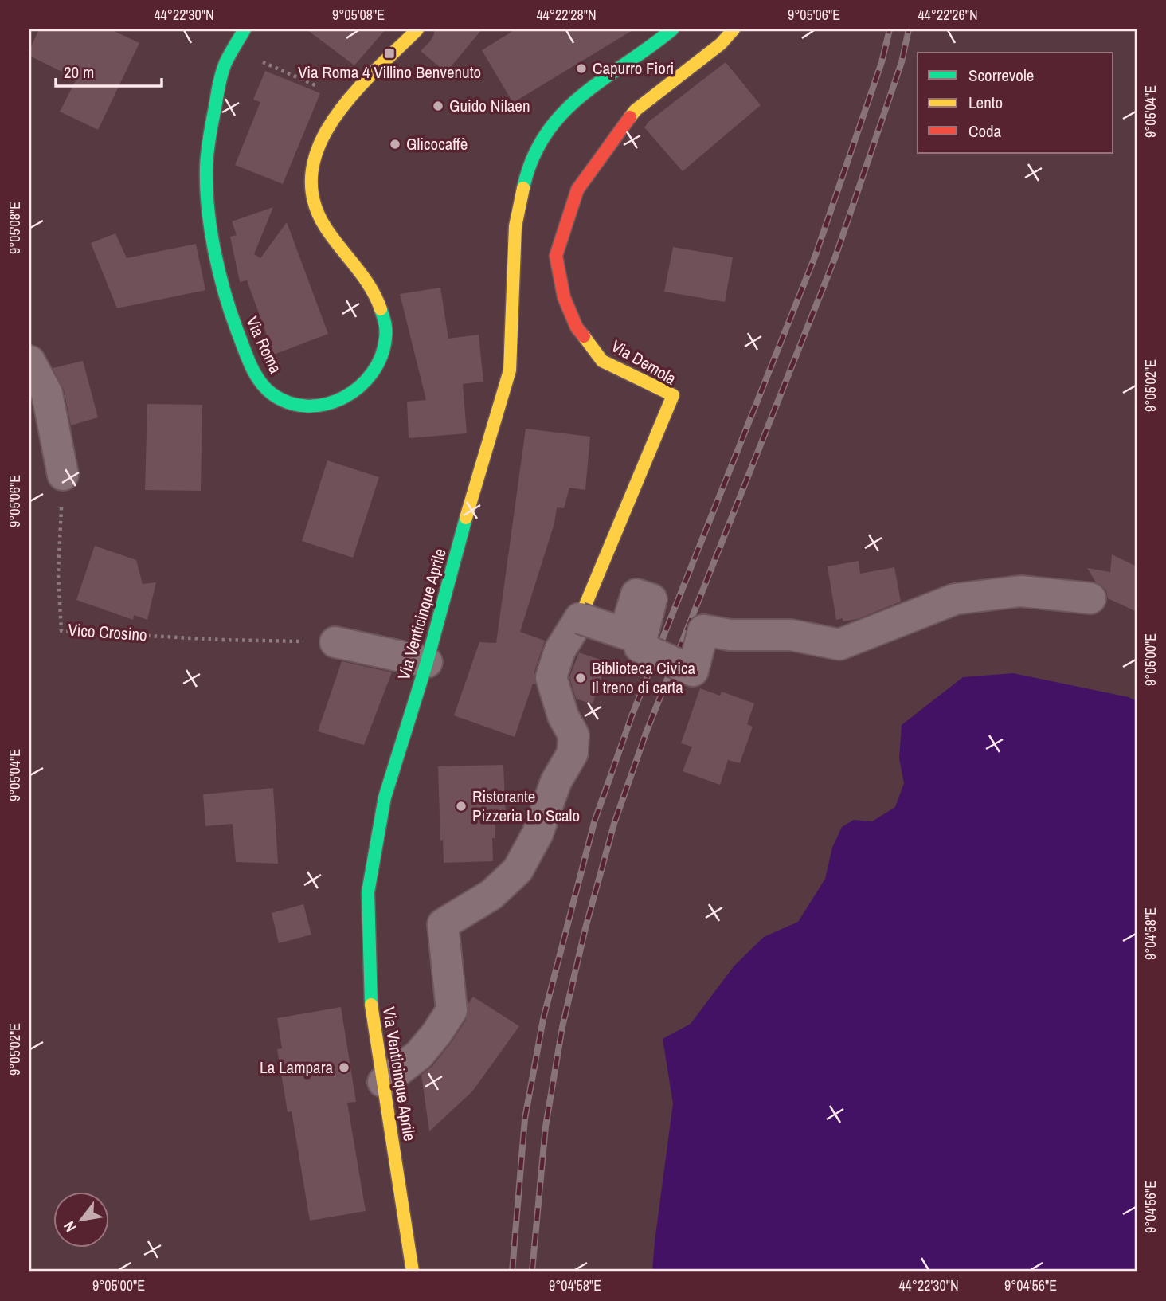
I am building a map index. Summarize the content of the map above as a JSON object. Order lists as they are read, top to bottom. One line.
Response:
{"streets":{"street":["Via Roma","Via Demola","Via Venticinque Aprile"],"path":["Vico Crosino"]},"places":{"transit":["Via Roma 4 Villino Benvenuto"],"other":["Capurro Fiori","Guido Nilaen","Glicocaffè","Biblioteca Civica Il treno di carta","Ristorante Pizzeria Lo Scalo","La Lampara"]},"legend":["Scorrevole","Lento","Coda"],"scale_bar":"20 m","north":"bottom left","coordinates":["44°22'30\"N","9°05'08\"E","44°22'28\"N","9°05'06\"E","44°22'26\"N","9°05'04\"E","9°05'02\"E","9°05'00\"E","9°04'58\"E","9°04'56\"E"]}
